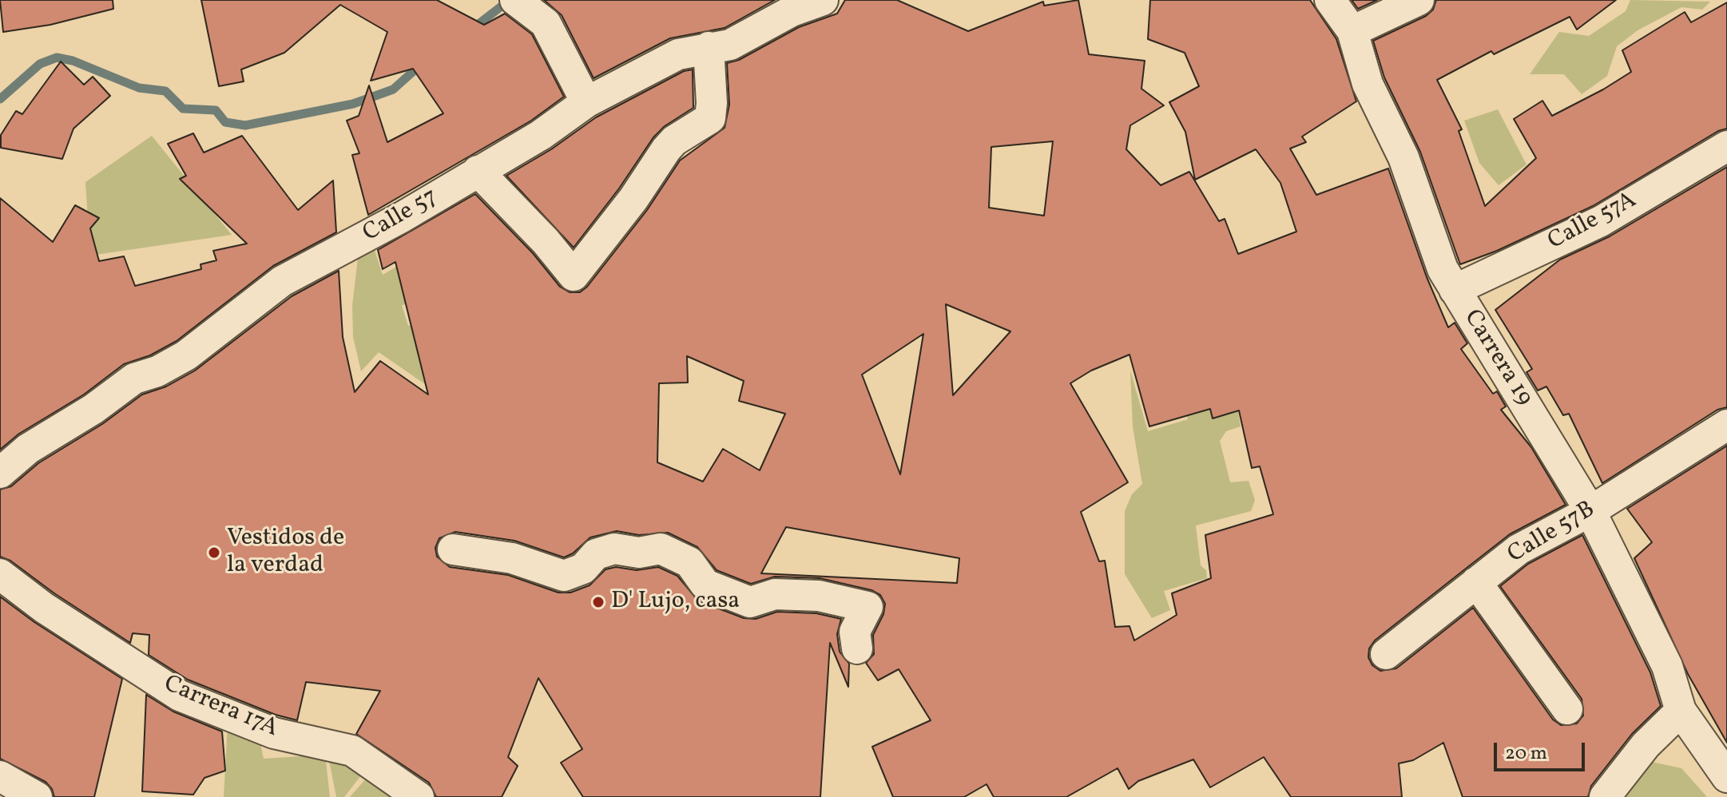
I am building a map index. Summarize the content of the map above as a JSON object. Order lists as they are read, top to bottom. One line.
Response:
{"streets":{"street":["Calle 57","Calle 57A","Carrera 19","Calle 57B","Carrera 17A"]},"crossings":[["Calle 57A","Carrera 19"],["Carrera 19","Calle 57B"]],"places":["Vestidos de la verdad","D' Lujo, casa"],"scale_bar":"20 m"}
